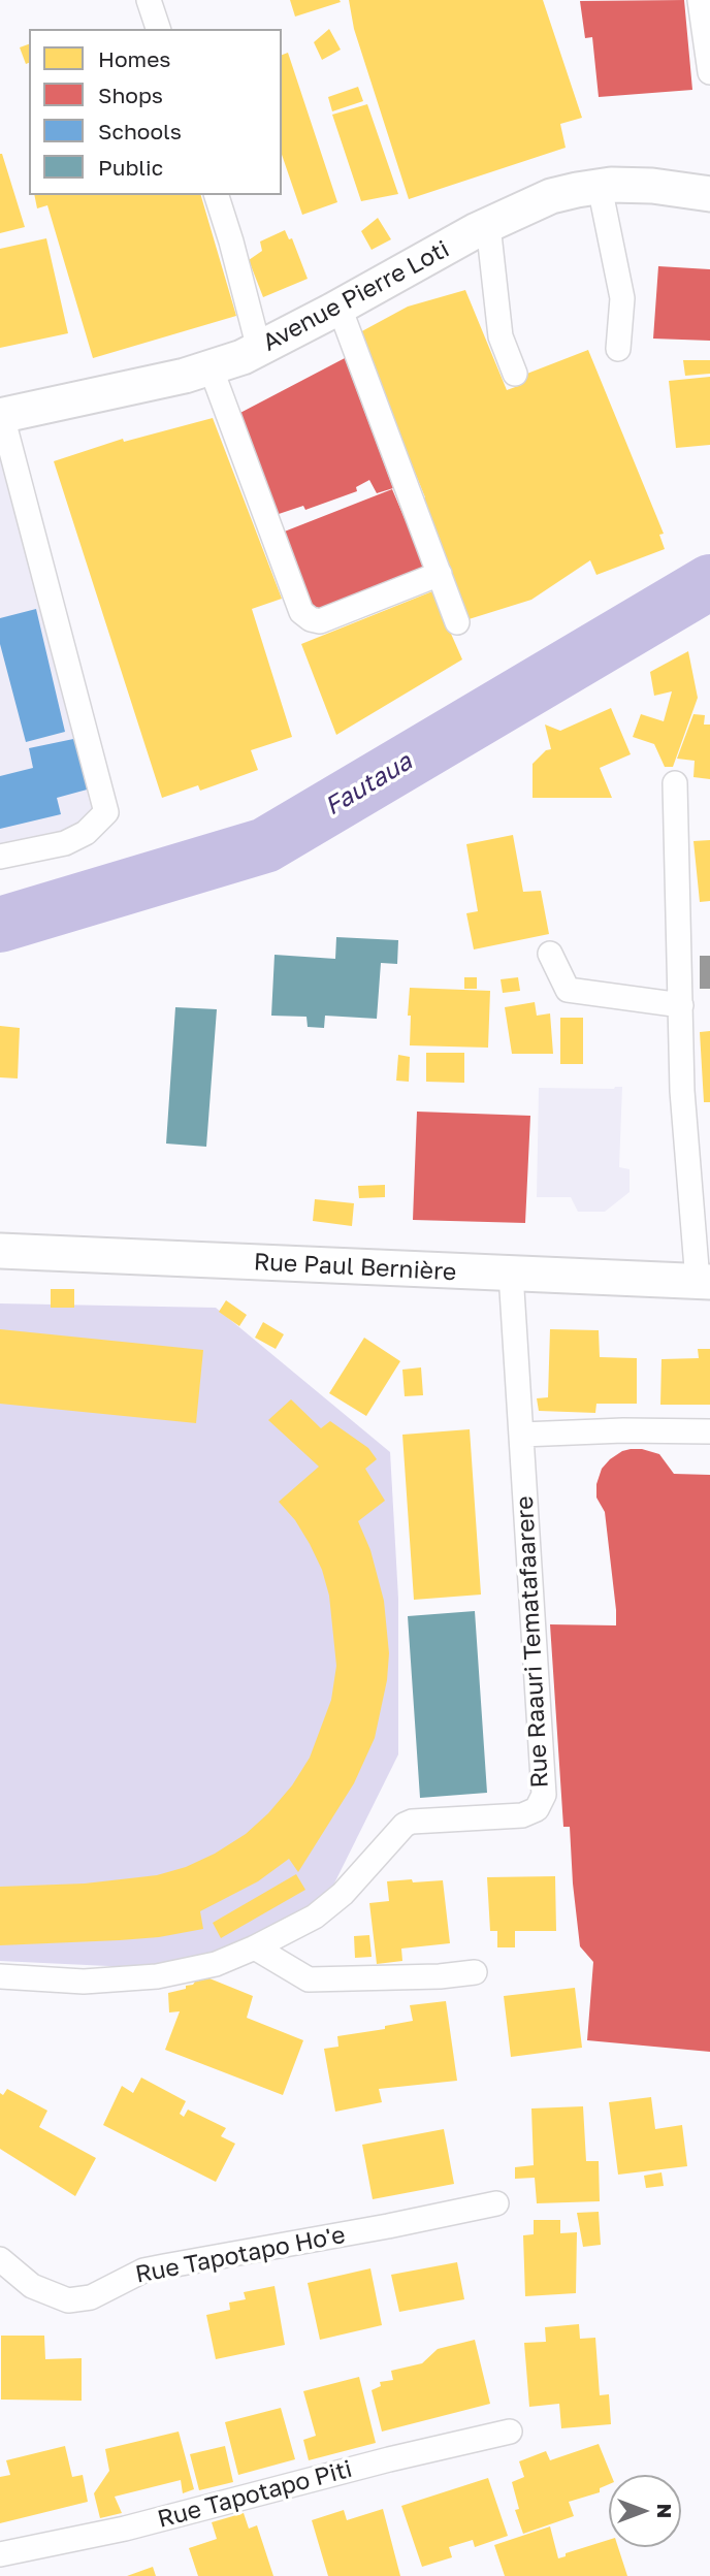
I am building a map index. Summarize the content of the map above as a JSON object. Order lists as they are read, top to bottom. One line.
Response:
{"streets":{"main road":["Avenue Pierre Loti","Rue Paul Bernière"],"street":["Rue Raauri Tematafaarere","Rue Tapotapo Ho'e","Rue Tapotapo Piti"]},"crossings":[["Rue Paul Bernière","Rue Raauri Tematafaarere"]],"water":["Fautaua"],"legend":["Homes","Shops","Schools","Public"],"north":"right"}
